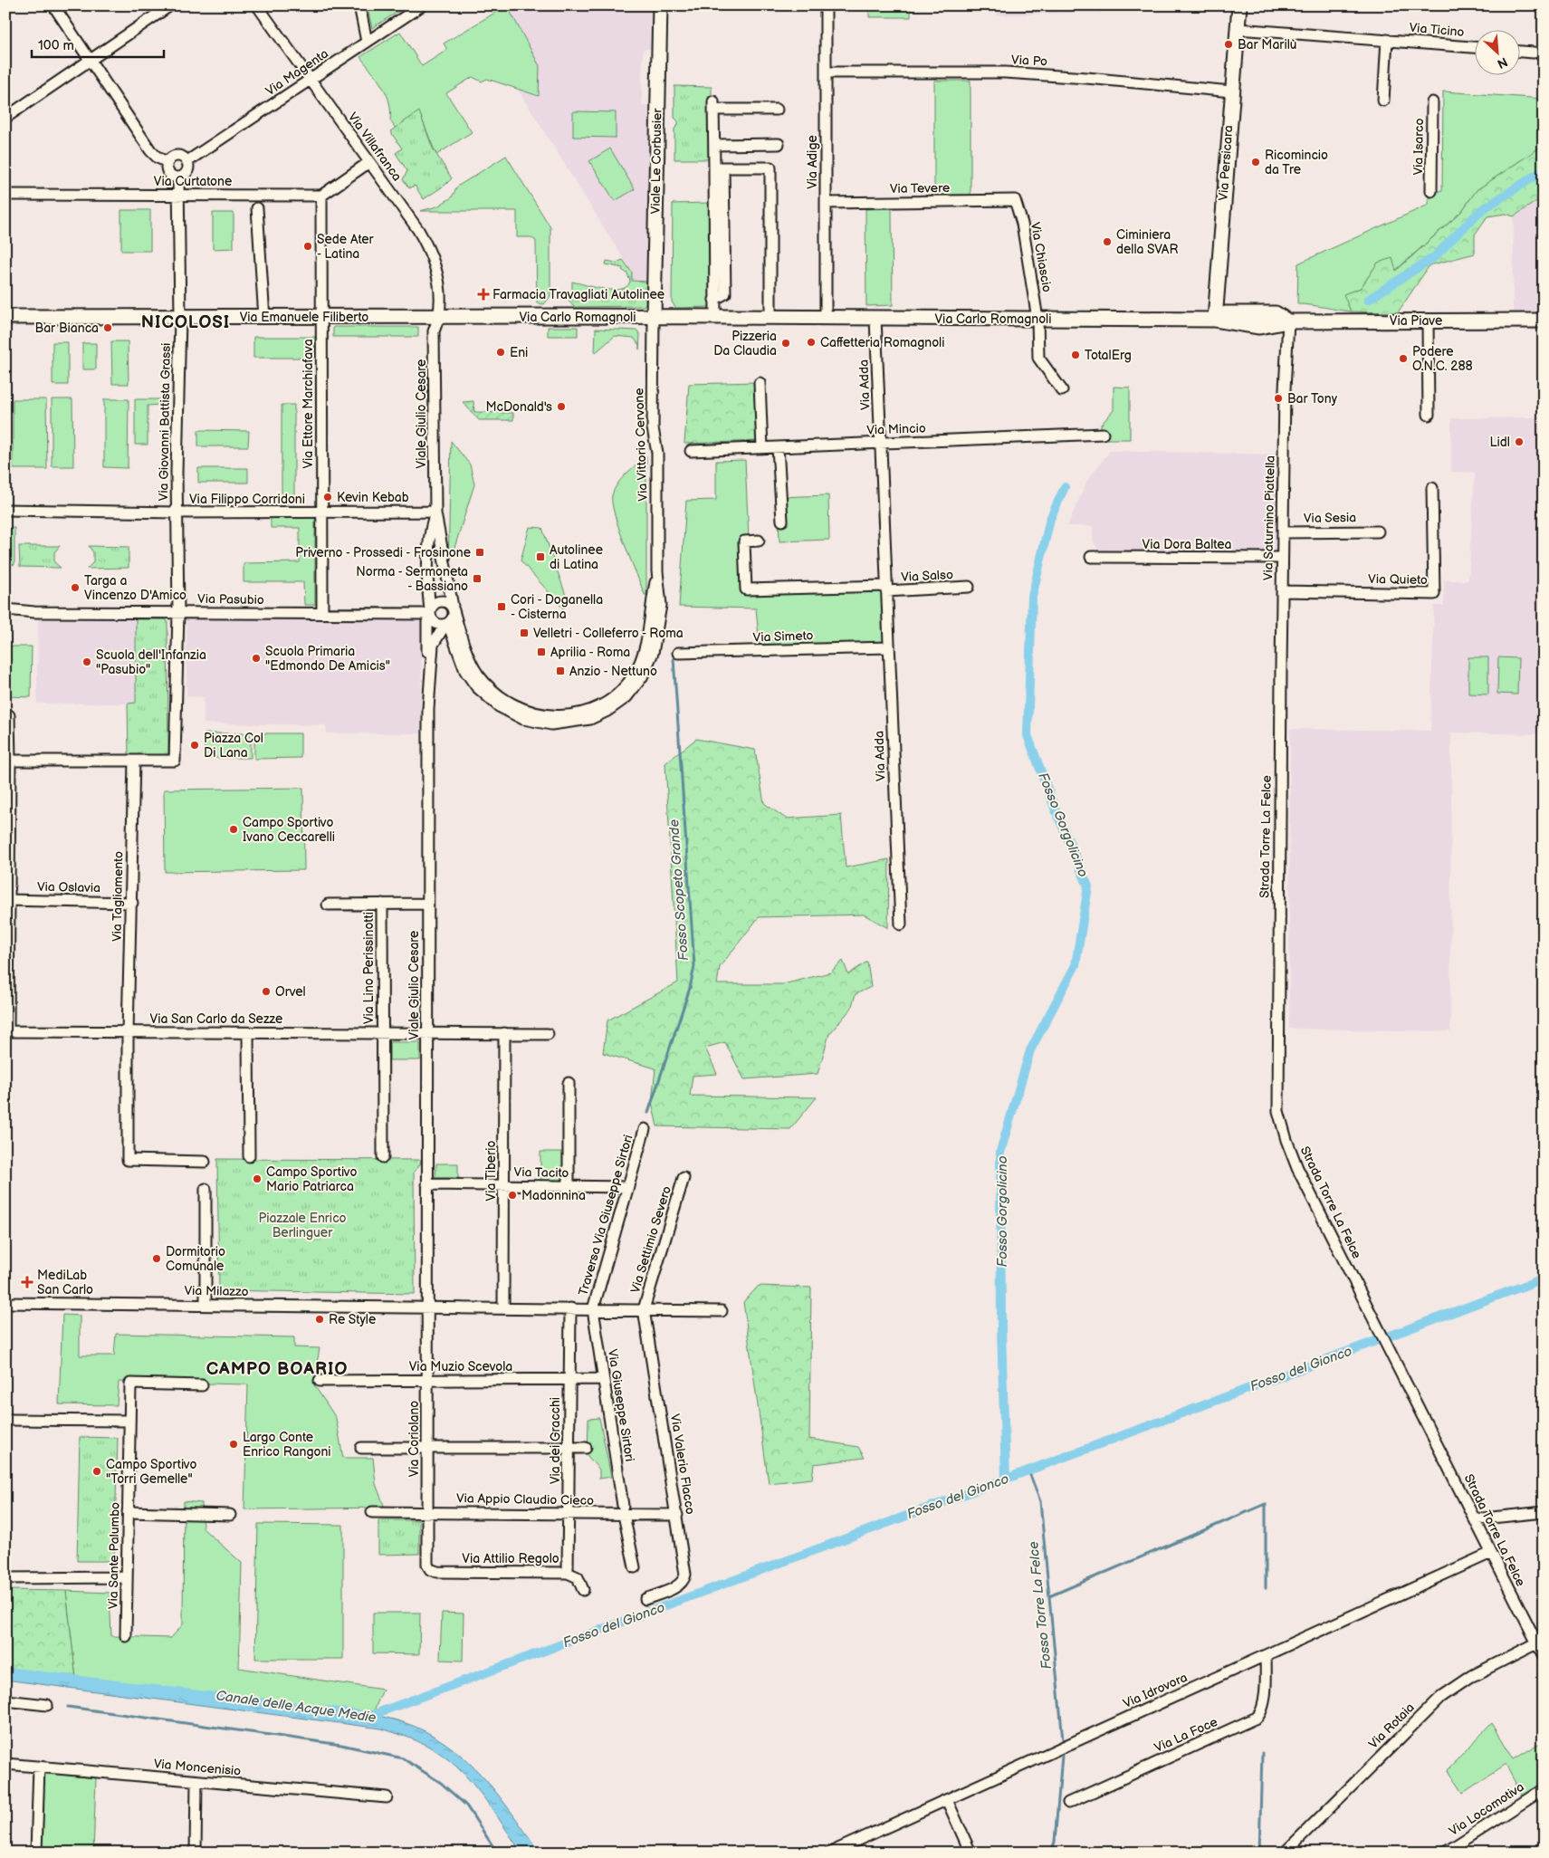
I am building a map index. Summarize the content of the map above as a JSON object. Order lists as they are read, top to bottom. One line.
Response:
{"streets":{"main road":["Viale Le Corbusier","Via Persicara","Via Emanuele Filiberto","Via Carlo Romagnoli","Via Piave"],"street":["Via Ticino","Via Po","Via Magenta","Via Villafranca","Via Isarco","Via Adige","Via Curtatone","Via Tevere","Via Chiascio","Via Adda","Via Ettore Marchiafava","Viale Giulio Cesare","Via Giovanni Battista Grassi","Via Mincio","Via Vittorio Cervone","Via Filippo Corridoni","Via Saturnino Piattella","Via Sesia","Via Dora Baltea","Via Salso","Via Quieto","Via Pasubio","Via Simeto","Strada Torre La Felce","Via Oslavia","Via Tagliamento","Via Lino Perissinotti","Via San Carlo da Sezze","Via Tiberio","Via Tacito","Traversa Via Giuseppe Sirtori","Via Settimio Severo","Via Milazzo","Via Muzio Scevola","Via Giuseppe Sirtori","Via Coriolano","Via dei Gracchi","Via Valerio Flacco","Via Appio Claudio Cieco","Via Sante Palumbo","Via Attilio Regolo","Via Idrovora","Via Rotaia","Via La Foce","Via Moncenisio","Via Locomotiva"]},"crossings":[["Via Ticino","Via Persicara"],["Via Po","Via Adige"],["Via Po","Via Persicara"],["Via Magenta","Via Villafranca"],["Via Magenta","Via Giovanni Battista Grassi"],["Via Villafranca","Via Emanuele Filiberto"],["Via Villafranca","Via Carlo Romagnoli"],["Via Villafranca","Viale Giulio Cesare"],["Viale Le Corbusier","Via Carlo Romagnoli"],["Viale Le Corbusier","Via Vittorio Cervone"],["Via Adige","Via Tevere"],["Via Adige","Via Carlo Romagnoli"],["Via Persicara","Via Carlo Romagnoli"],["Via Persicara","Via Piave"],["Via Curtatone","Via Ettore Marchiafava"],["Via Curtatone","Via Giovanni Battista Grassi"],["Via Tevere","Via Chiascio"],["Via Chiascio","Via Carlo Romagnoli"],["Via Emanuele Filiberto","Via Carlo Romagnoli"],["Via Emanuele Filiberto","Via Ettore Marchiafava"],["Via Emanuele Filiberto","Viale Giulio Cesare"],["Via Emanuele Filiberto","Via Giovanni Battista Grassi"],["Via Carlo Romagnoli","Via Piave"],["Via Carlo Romagnoli","Via Adda"],["Via Carlo Romagnoli","Viale Giulio Cesare"],["Via Carlo Romagnoli","Via Vittorio Cervone"],["Via Piave","Via Saturnino Piattella"],["Via Adda","Via Mincio"],["Via Adda","Via Salso"],["Via Adda","Via Simeto"],["Via Ettore Marchiafava","Via Filippo Corridoni"],["Via Ettore Marchiafava","Via Pasubio"],["Viale Giulio Cesare","Via Vittorio Cervone"],["Viale Giulio Cesare","Via Filippo Corridoni"],["Viale Giulio Cesare","Via Pasubio"],["Viale Giulio Cesare","Via San Carlo da Sezze"],["Viale Giulio Cesare","Via Tacito"],["Viale Giulio Cesare","Via Milazzo"],["Viale Giulio Cesare","Via Coriolano"],["Via Giovanni Battista Grassi","Via Filippo Corridoni"],["Via Giovanni Battista Grassi","Via Pasubio"],["Via Vittorio Cervone","Via Pasubio"],["Via Saturnino Piattella","Via Sesia"],["Via Saturnino Piattella","Via Dora Baltea"],["Via Saturnino Piattella","Via Quieto"],["Via Saturnino Piattella","Strada Torre La Felce"],["Strada Torre La Felce","Via Idrovora"],["Strada Torre La Felce","Via Rotaia"],["Via Oslavia","Via Tagliamento"],["Via Tagliamento","Via San Carlo da Sezze"],["Via Lino Perissinotti","Via San Carlo da Sezze"],["Via San Carlo da Sezze","Via Tiberio"],["Via Tiberio","Via Tacito"],["Via Tacito","Traversa Via Giuseppe Sirtori"],["Traversa Via Giuseppe Sirtori","Via Giuseppe Sirtori"],["Via Settimio Severo","Via Valerio Flacco"],["Via Milazzo","Via Coriolano"],["Via Muzio Scevola","Via Giuseppe Sirtori"],["Via Muzio Scevola","Via Coriolano"],["Via Muzio Scevola","Via dei Gracchi"],["Via Giuseppe Sirtori","Via Appio Claudio Cieco"],["Via Coriolano","Via Appio Claudio Cieco"],["Via Coriolano","Via Attilio Regolo"],["Via dei Gracchi","Via Appio Claudio Cieco"],["Via dei Gracchi","Via Attilio Regolo"],["Via Valerio Flacco","Via Appio Claudio Cieco"],["Via Idrovora","Via La Foce"]],"districts":["NICOLOSI","CAMPO BOARIO"],"water":["Fosso Gorgolicino","Fosso Scopeto Grande","Fosso del Gionco","Fosso Torre La Felce","Canale delle Acque Medie"],"parks":["Piazzale Enrico Berlinguer"],"places":{"other":["Bar Marilù","Ricomincio da Tre","Ciminiera della SVAR","Sede Ater - Latina","Bar Bianca","Caffetteria Romagnoli","Pizzeria Da Claudia","Eni","TotalErg","Podere O.N.C. 288","Bar Tony","McDonald's","Lidl","Kevin Kebab","Targa a Vincenzo D'Amico","Scuola Primaria \"Edmondo De Amicis\"","Scuola dell'Infanzia \"Pasubio\"","Piazza Col Di Lana","Campo Sportivo Ivano Ceccarelli","Orvel","Campo Sportivo Mario Patriarca","Madonnina","Dormitorio Comunale","Re Style","Largo Conte Enrico Rangoni","Campo Sportivo \"Torri Gemelle\""],"health":["Farmacia Travagliati Autolinee","MediLab San Carlo"],"transit":["Priverno - Prossedi - Frosinone","Autolinee di Latina","Norma - Sermoneta - Bassiano","Cori - Doganella - Cisterna","Velletri - Colleferro - Roma","Aprilia - Roma","Anzio - Nettuno"]},"scale_bar":"100 m","north":"bottom right"}
